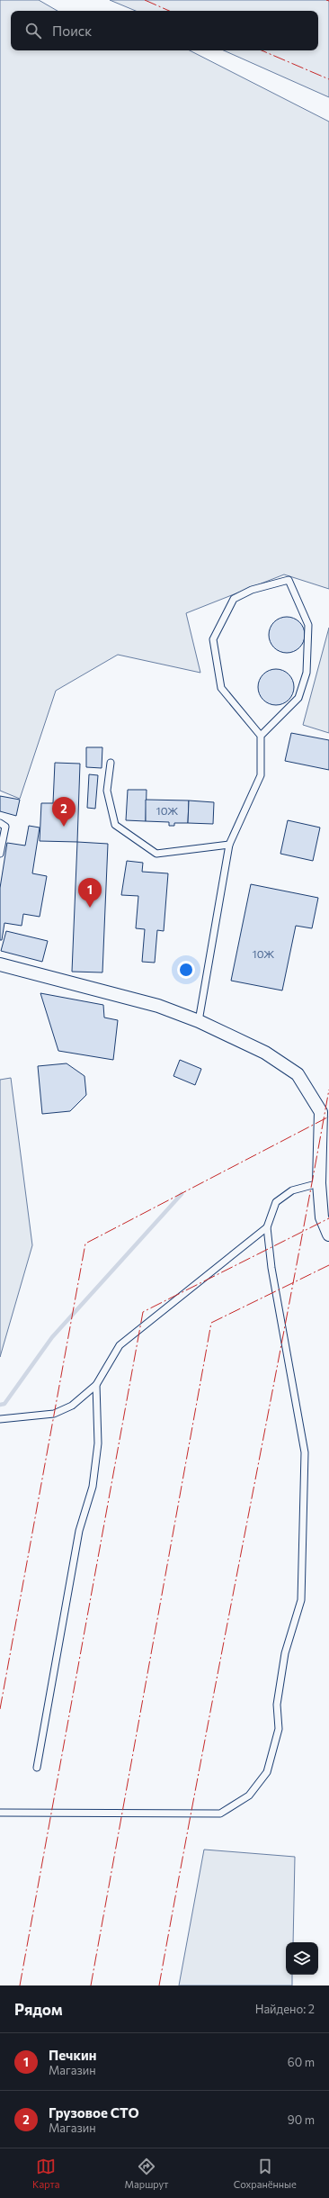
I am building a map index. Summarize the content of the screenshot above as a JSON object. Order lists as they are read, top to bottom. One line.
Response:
{"house_numbers":["10Ж","10Ж"],"page":{"search":"Поиск","pins":["2","1"],"heading":["Рядом","Найдено: 2"],"list":[{"mark":"1","name":"Печкин","note":"Магазин","value":"60 m"},{"mark":"2","name":"Грузовое СТО","note":"Магазин","value":"90 m"}],"nav":["Карта","Маршрут","Сохранённые"]}}
